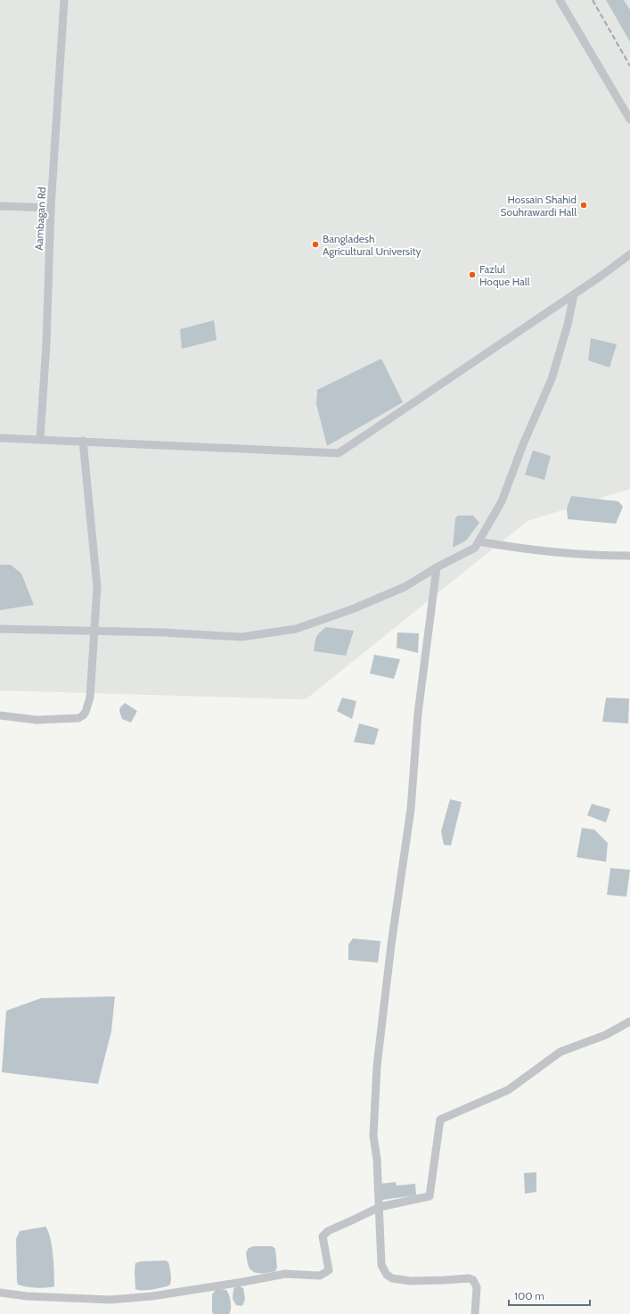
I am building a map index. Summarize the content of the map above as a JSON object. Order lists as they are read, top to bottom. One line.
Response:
{"streets":{"street":["Aambagan Rd"]},"places":["Hossain Shahid Souhrawardi Hall","Bangladesh Agricultural University","Fazlul Hoque Hall"],"scale_bar":"100 m"}
